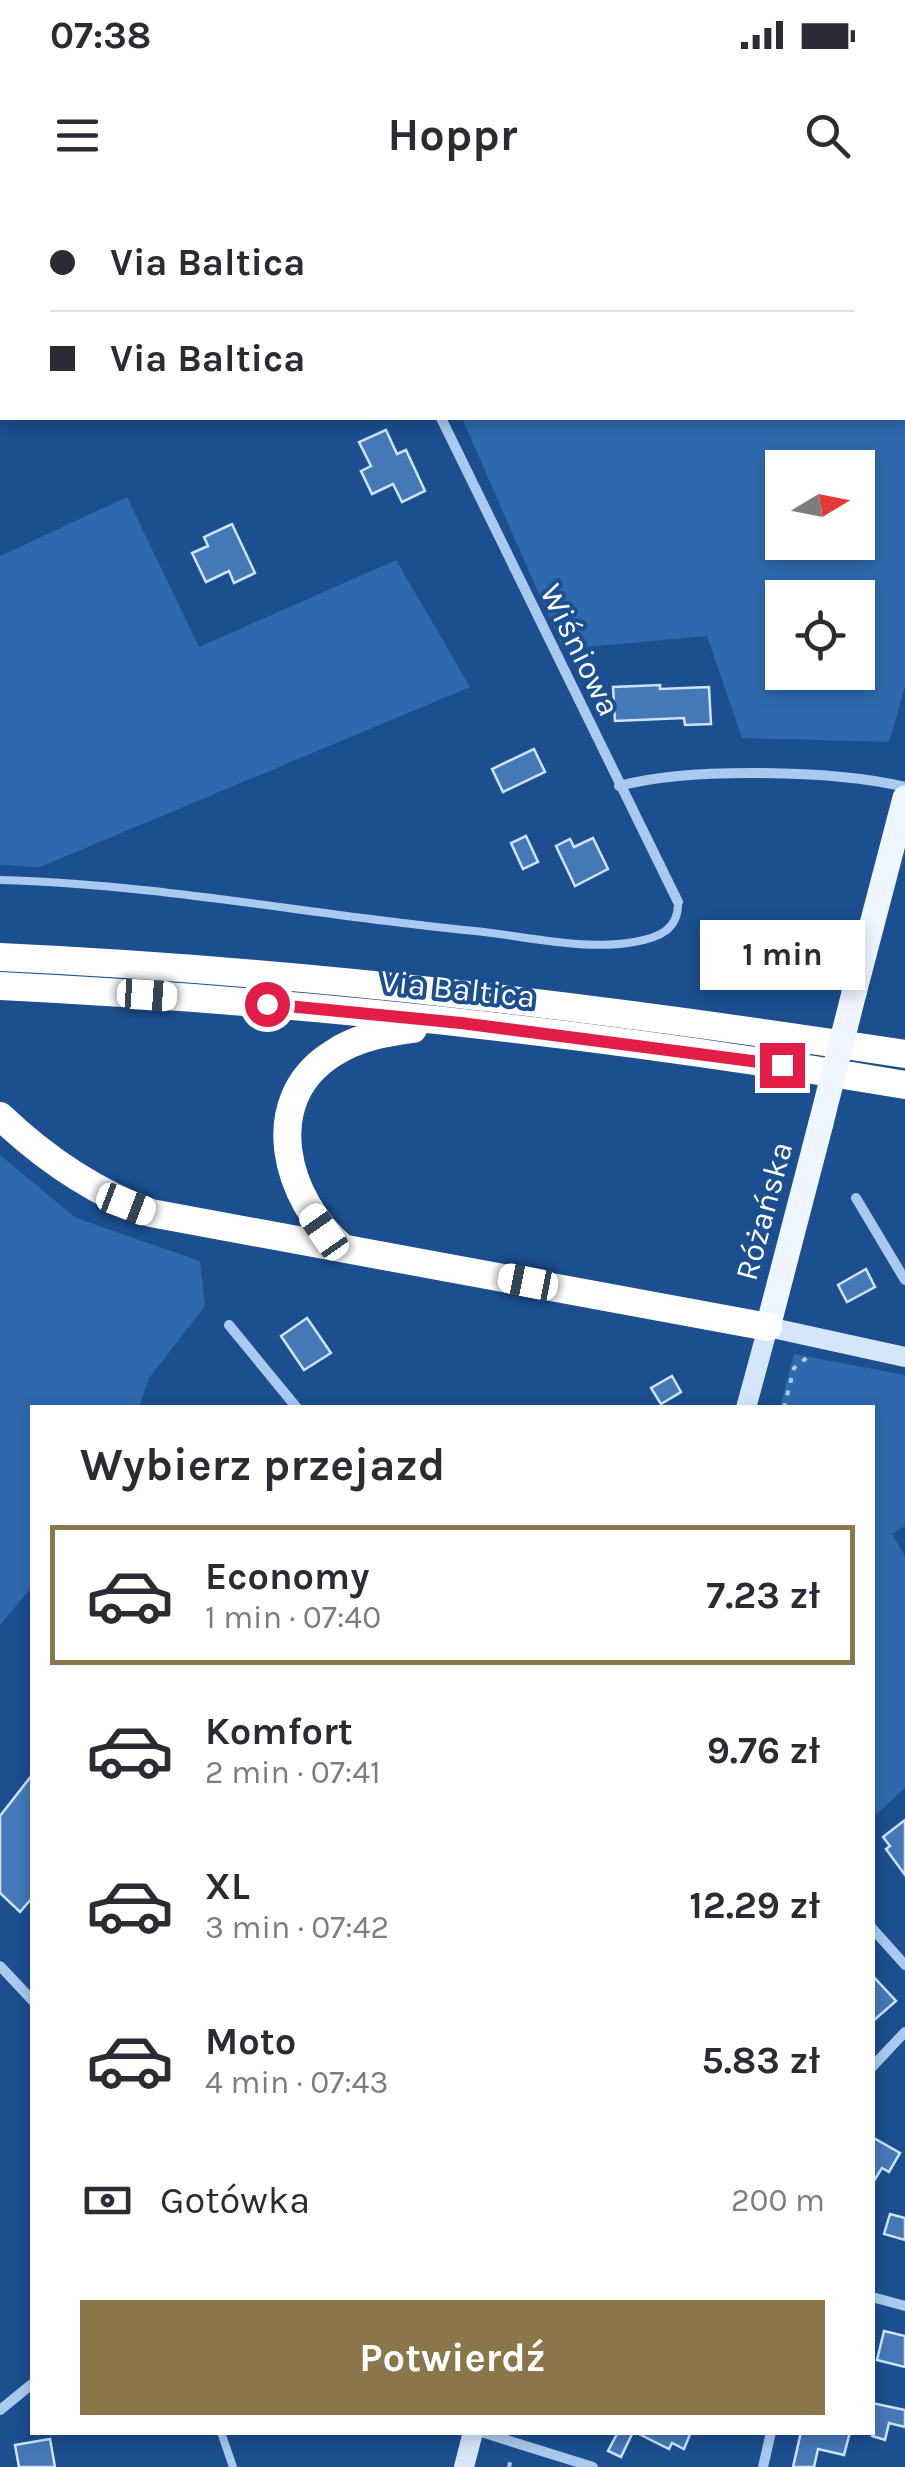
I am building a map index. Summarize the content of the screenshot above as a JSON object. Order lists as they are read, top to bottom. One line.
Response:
{"streets":{"highway":["Via Baltica"],"main road":["Różańska"],"street":["Wiśniowa"]},"north":"right","page":{"status":"07:38","header":"Hoppr","banner":["Via Baltica","Via Baltica"],"bubble":"1 min","heading":"Wybierz przejazd","list":[{"name":"Economy","note":"1 min · 07:40","value":"7.23 zł"},{"name":"Komfort","note":"2 min · 07:41","value":"9.76 zł"},{"name":"XL","note":"3 min · 07:42","value":"12.29 zł"},{"name":"Moto","note":"4 min · 07:43","value":"5.83 zł"}],"pay":["Gotówka","200 m"],"buttons":"Potwierdź"}}
